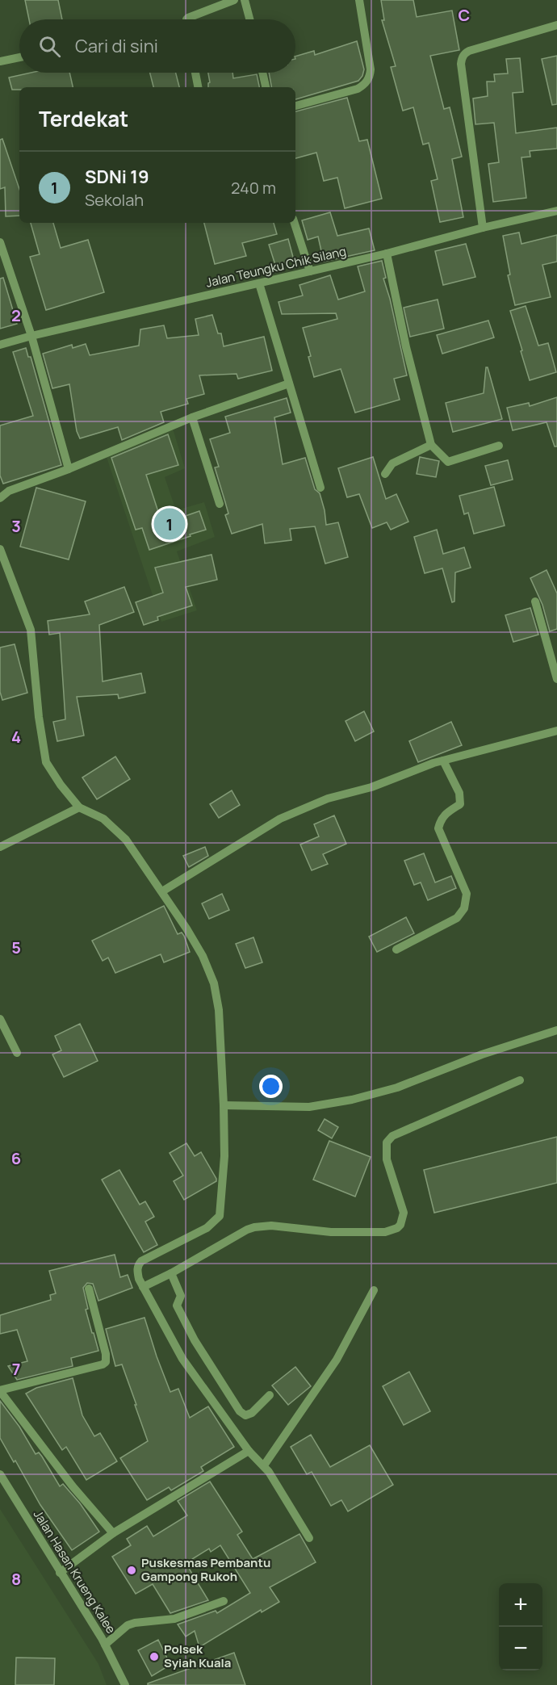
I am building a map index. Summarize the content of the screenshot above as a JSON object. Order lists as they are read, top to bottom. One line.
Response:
{"streets":{"street":["Jalan Teungku Chik Silang","Jalan Hasan Krueng Kalee"]},"places":["Puskesmas Pembantu Gampong Rukoh","Polsek Syiah Kuala"],"page":{"search":"Cari di sini","heading":"Terdekat","list":[{"mark":"1","name":"SDNi 19","note":"Sekolah","value":"240 m"}],"pins":"1","map_buttons":["+","−"]},"grid":{"columns":["C"],"rows":["2","3","4","5","6","7","8"]}}
